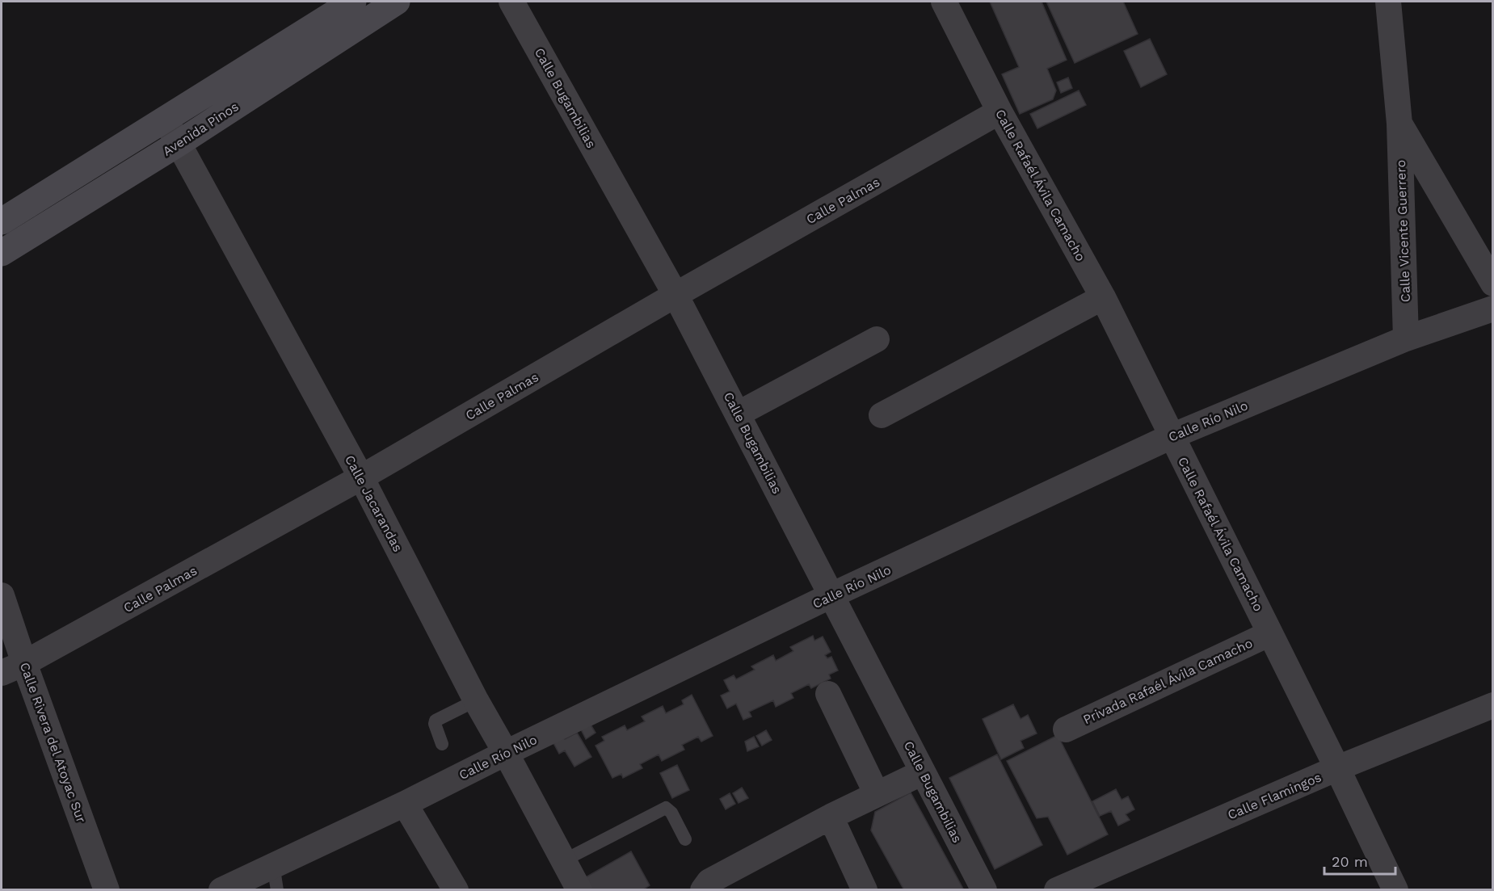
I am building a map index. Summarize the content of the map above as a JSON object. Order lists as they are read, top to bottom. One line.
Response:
{"streets":{"main road":["Avenida Pinos"],"street":["Calle Bugambilias","Calle Rafaél Ávila Camacho","Calle Palmas","Calle Vicente Guerrero","Calle Río Nilo","Calle Jacarandas","Privada Rafaél Ávila Camacho","Calle Rivera del Atoyac Sur","Calle Flamingos"]},"crossings":[["Calle Bugambilias","Calle Palmas"],["Calle Bugambilias","Calle Río Nilo"],["Avenida Pinos","Calle Jacarandas"],["Calle Rafaél Ávila Camacho","Calle Palmas"],["Calle Rafaél Ávila Camacho","Calle Río Nilo"],["Calle Rafaél Ávila Camacho","Privada Rafaél Ávila Camacho"],["Calle Rafaél Ávila Camacho","Calle Flamingos"],["Calle Palmas","Calle Jacarandas"],["Calle Palmas","Calle Rivera del Atoyac Sur"],["Calle Vicente Guerrero","Calle Río Nilo"],["Calle Río Nilo","Calle Jacarandas"]],"scale_bar":"20 m"}
